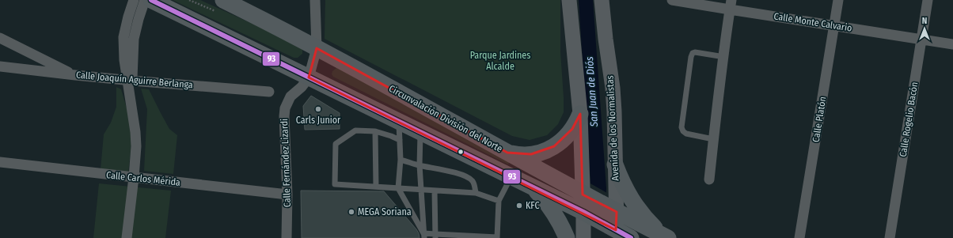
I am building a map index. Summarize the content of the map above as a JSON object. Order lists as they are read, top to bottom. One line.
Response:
{"streets":{"main road":["Circunvalación División del Norte"],"street":["Calle Monte Calvario","Calle Joaquín Aguirre Berlanga","Calle Platón","Calle Rogelio Bacón","Avenida de los Normalistas","Calle Fernández Lizardi","Calle Carlos Mérida"]},"crossings":[["Calle Monte Calvario","Calle Platón"],["Calle Monte Calvario","Calle Rogelio Bacón"],["Circunvalación División del Norte","Avenida de los Normalistas"],["Circunvalación División del Norte","Calle Fernández Lizardi"],["Calle Fernández Lizardi","Calle Carlos Mérida"]],"water":["San Juan de Diós"],"parks":["Parque Jardines Alcalde"],"places":["Carls Junior","KFC","MEGA Soriana"],"lines":["transit line 93"],"north":"top"}
